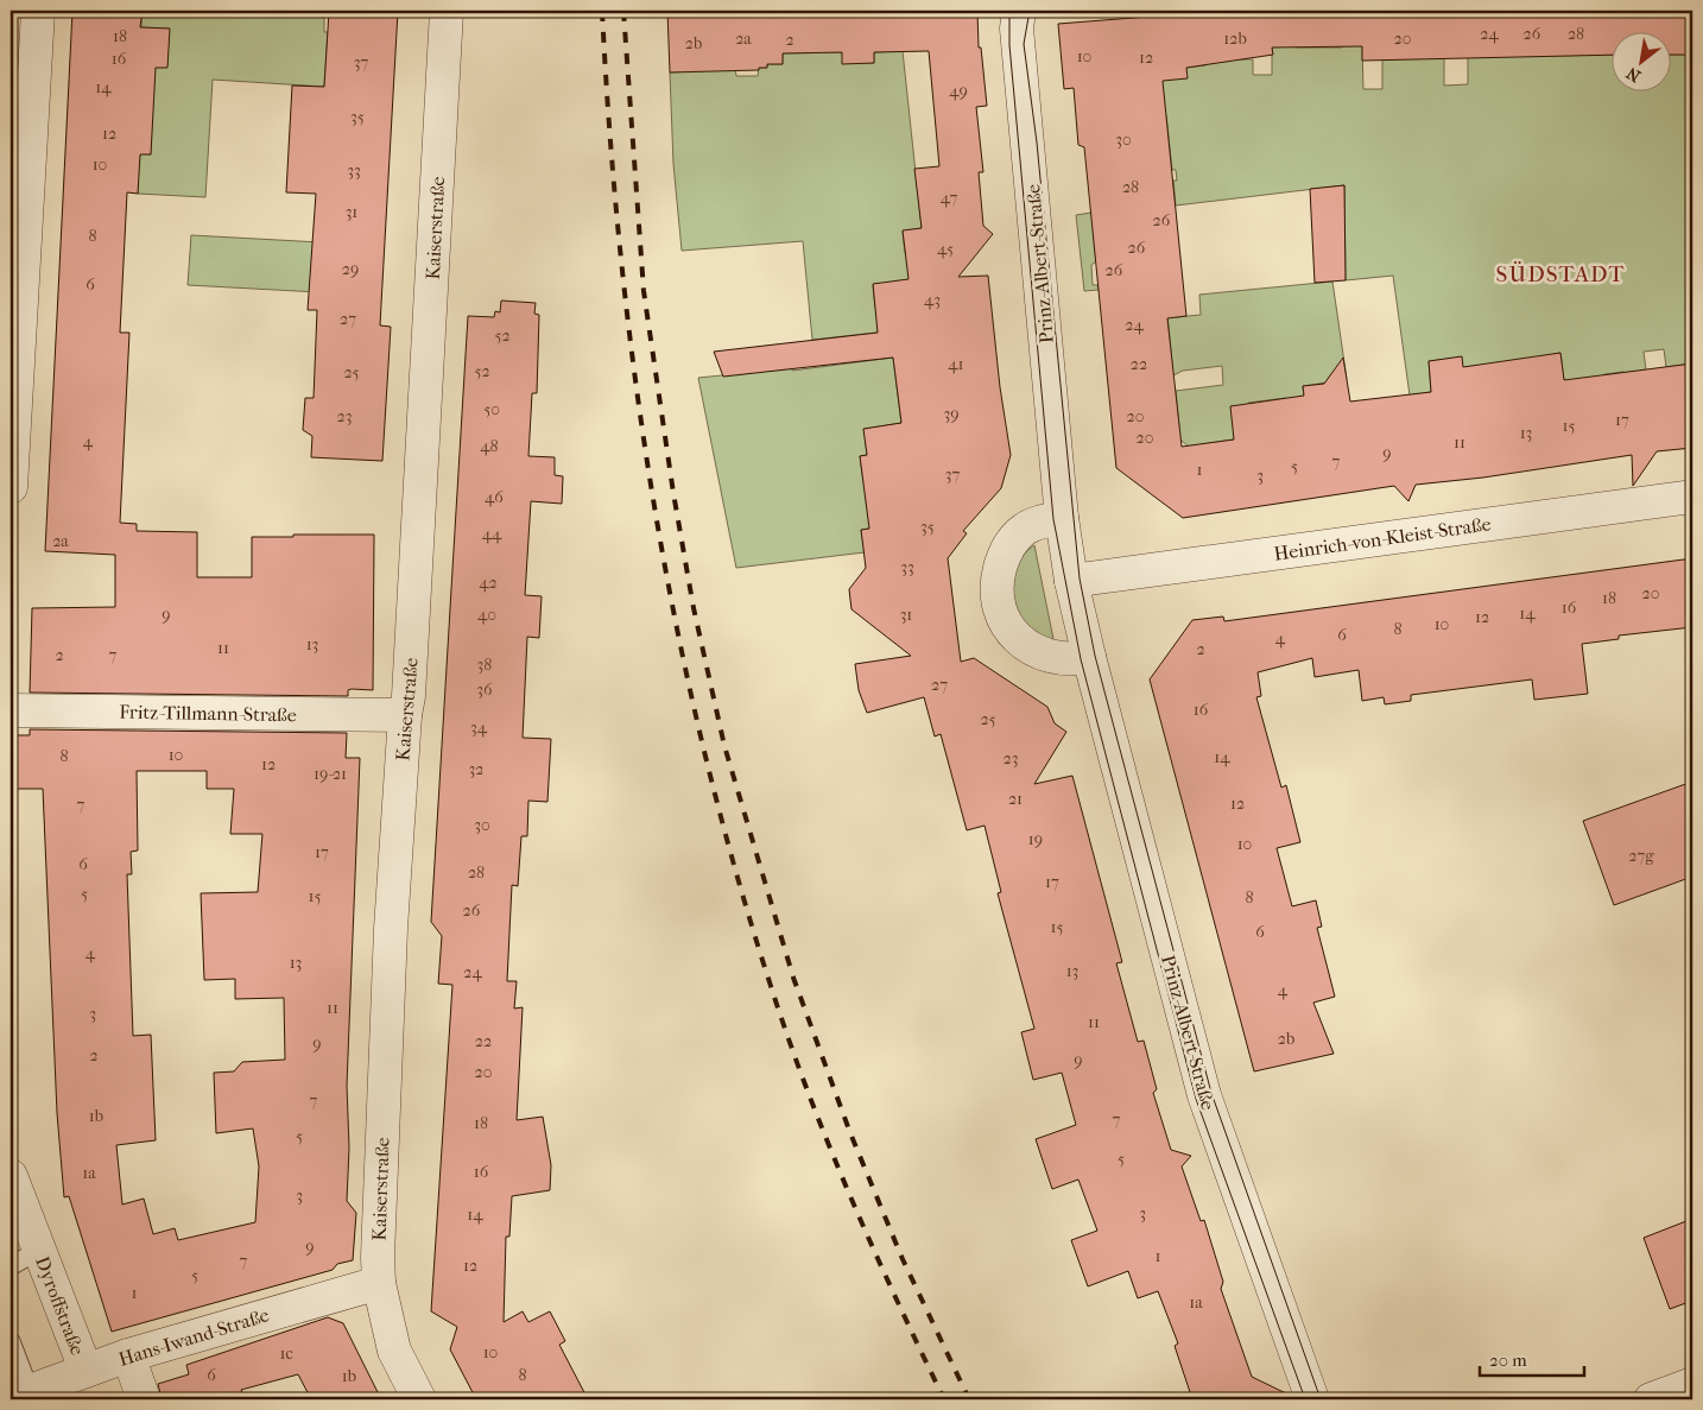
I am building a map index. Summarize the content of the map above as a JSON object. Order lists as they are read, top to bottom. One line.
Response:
{"streets":{"street":["Kaiserstraße","Prinz-Albert-Straße","Heinrich-von-Kleist-Straße","Fritz-Tillmann-Straße","Dyroffstraße","Hans-Iwand-Straße"]},"crossings":[["Kaiserstraße","Fritz-Tillmann-Straße"],["Kaiserstraße","Hans-Iwand-Straße"],["Prinz-Albert-Straße","Heinrich-von-Kleist-Straße"],["Dyroffstraße","Hans-Iwand-Straße"]],"districts":["SÜDSTADT"],"house_numbers":["24","26","28","18","2a","12b","20","2","2b","10","12","16","37","14","49","35","12","30","10","33","28","47","31","26","8","26","45","29","26","6","43","27","24","52","41","22","52","25","50","39","23","20","17","15","13","20","4","11","48","9","7","5","1","37","3","46","35","44","2a","33","42","20","18","16","14","9","40","31","12","10","8","6","4","13","11","2","2","7","38","27","36","16","25","34","10","8","14","23","12","32","19-21","21","12","7","30","19","10","17","27g","6","28","17","5","15","8","26","15","6","4","13","13","24","4","11","3","11","2b","22","9","2","9","20","7","1b","7","18","5","5","16","1a","3","3","14","9","1","7","12","5","1","1a","10","1c","6","8","1b"],"scale_bar":"20 m","north":"bottom left"}
